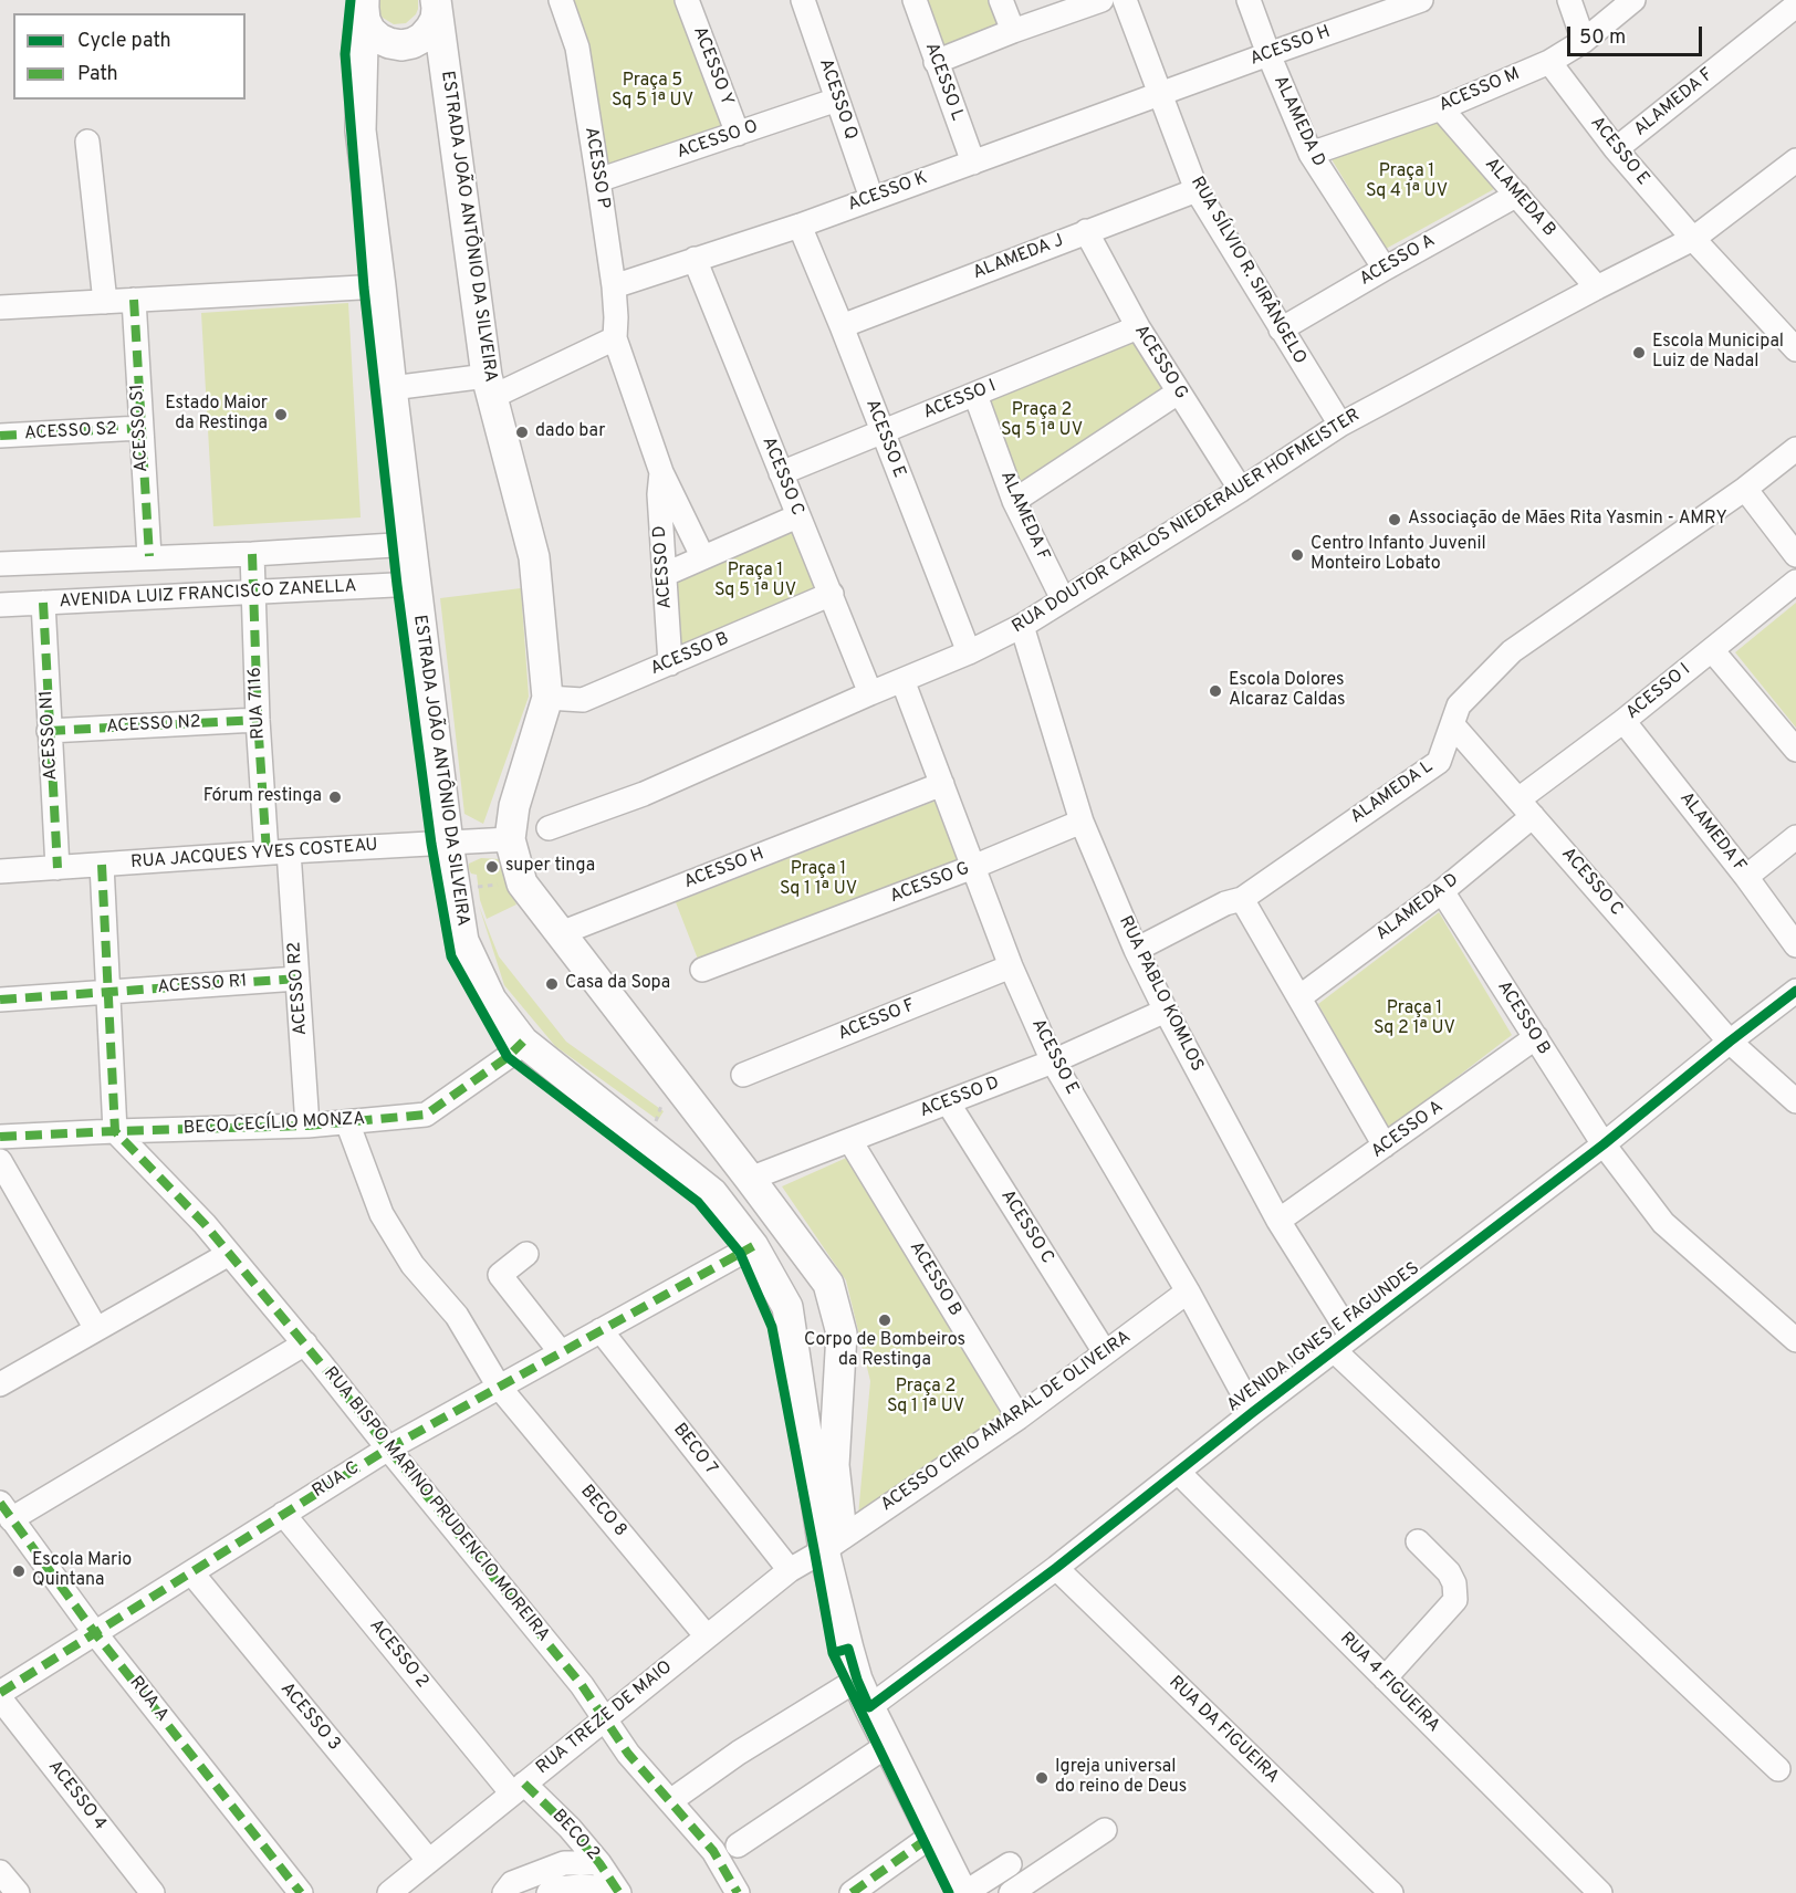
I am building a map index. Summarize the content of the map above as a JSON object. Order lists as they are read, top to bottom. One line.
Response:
{"streets":{"main road":["ESTRADA JOÃO ANTÔNIO DA SILVEIRA"],"street":["ACESSO H","ACESSO Y","ACESSO L","ACESSO M","ACESSO Q","ALAMEDA F","ALAMEDA D","ACESSO O","ACESSO E","ACESSO P","ACESSO K","ALAMEDA B","ALAMEDA J","ACESSO A","RUA SÍLVIO R. SIRÂNGELO","ACESSO G","ACESSO I","ACESSO S1","ACESSO S2","ACESSO C","RUA DOUTOR CARLOS NIEDERAUER HOFMEISTER","ACESSO D","AVENIDA LUIZ FRANCISCO ZANELLA","ACESSO B","RUA 7116","ACESSO N2","ACESSO N1","ALAMEDA L","RUA JACQUES YVES COSTEAU","ACESSO R1","ACESSO R2","RUA PABLO KOMLOS","ACESSO F","BECO CECÍLIO MONZA","AVENIDA IGNES E FAGUNDES","ACESSO CIRIO AMARAL DE OLIVEIRA","BECO 7","RUA C","RUA BISPO MARINO PRUDENCIO MOREIRA","BECO 8","ACESSO 2","RUA 4 FIGUEIRA","RUA A","ACESSO 3","RUA TREZE DE MAIO","RUA DA FIGUEIRA","ACESSO 4","BECO 2"]},"crossings":[["ACESSO H","ALAMEDA D"],["ACESSO H","ACESSO E"],["ACESSO H","ACESSO K"],["ACESSO H","ESTRADA JOÃO ANTÔNIO DA SILVEIRA"],["ACESSO H","RUA SÍLVIO R. SIRÂNGELO"],["ACESSO Y","ACESSO O"],["ACESSO L","ACESSO K"],["ACESSO M","ALAMEDA D"],["ACESSO M","ACESSO E"],["ACESSO M","ALAMEDA B"],["ACESSO Q","ACESSO O"],["ACESSO Q","ACESSO K"],["ALAMEDA F","ACESSO E"],["ALAMEDA F","ACESSO I"],["ALAMEDA F","RUA DOUTOR CARLOS NIEDERAUER HOFMEISTER"],["ALAMEDA D","ACESSO A"],["ALAMEDA D","ACESSO I"],["ALAMEDA D","ACESSO C"],["ALAMEDA D","ACESSO B"],["ACESSO O","ACESSO P"],["ACESSO E","ACESSO K"],["ACESSO E","ALAMEDA J"],["ACESSO E","ACESSO G"],["ACESSO E","ACESSO I"],["ACESSO E","RUA DOUTOR CARLOS NIEDERAUER HOFMEISTER"],["ACESSO E","ACESSO D"],["ACESSO E","ACESSO F"],["ACESSO E","AVENIDA IGNES E FAGUNDES"],["ACESSO E","ACESSO CIRIO AMARAL DE OLIVEIRA"],["ACESSO P","ACESSO K"],["ACESSO P","ACESSO D"],["ACESSO K","RUA SÍLVIO R. SIRÂNGELO"],["ACESSO K","ACESSO C"],["ALAMEDA B","ACESSO A"],["ALAMEDA B","RUA DOUTOR CARLOS NIEDERAUER HOFMEISTER"],["ESTRADA JOÃO ANTÔNIO DA SILVEIRA","ACESSO D"],["ESTRADA JOÃO ANTÔNIO DA SILVEIRA","AVENIDA LUIZ FRANCISCO ZANELLA"],["ESTRADA JOÃO ANTÔNIO DA SILVEIRA","ACESSO B"],["ESTRADA JOÃO ANTÔNIO DA SILVEIRA","RUA JACQUES YVES COSTEAU"],["ESTRADA JOÃO ANTÔNIO DA SILVEIRA","BECO CECÍLIO MONZA"],["ESTRADA JOÃO ANTÔNIO DA SILVEIRA","AVENIDA IGNES E FAGUNDES"],["ESTRADA JOÃO ANTÔNIO DA SILVEIRA","ACESSO CIRIO AMARAL DE OLIVEIRA"],["ESTRADA JOÃO ANTÔNIO DA SILVEIRA","RUA C"],["ESTRADA JOÃO ANTÔNIO DA SILVEIRA","RUA TREZE DE MAIO"],["ALAMEDA J","RUA SÍLVIO R. SIRÂNGELO"],["ALAMEDA J","ACESSO G"],["ACESSO A","RUA SÍLVIO R. SIRÂNGELO"],["ACESSO A","ACESSO B"],["ACESSO A","RUA PABLO KOMLOS"],["RUA SÍLVIO R. SIRÂNGELO","RUA DOUTOR CARLOS NIEDERAUER HOFMEISTER"],["ACESSO G","ACESSO I"],["ACESSO G","RUA DOUTOR CARLOS NIEDERAUER HOFMEISTER"],["ACESSO G","RUA PABLO KOMLOS"],["ACESSO I","ACESSO C"],["ACESSO S1","ACESSO S2"],["ACESSO C","RUA DOUTOR CARLOS NIEDERAUER HOFMEISTER"],["ACESSO C","ACESSO D"],["ACESSO C","ACESSO B"],["ACESSO C","ALAMEDA L"],["ACESSO C","AVENIDA IGNES E FAGUNDES"],["ACESSO C","ACESSO CIRIO AMARAL DE OLIVEIRA"],["RUA DOUTOR CARLOS NIEDERAUER HOFMEISTER","RUA PABLO KOMLOS"],["ACESSO D","ACESSO B"],["ACESSO D","RUA PABLO KOMLOS"],["AVENIDA LUIZ FRANCISCO ZANELLA","RUA 7116"],["AVENIDA LUIZ FRANCISCO ZANELLA","ACESSO N1"],["ACESSO B","AVENIDA IGNES E FAGUNDES"],["ACESSO B","ACESSO CIRIO AMARAL DE OLIVEIRA"],["RUA 7116","ACESSO N2"],["RUA 7116","RUA JACQUES YVES COSTEAU"],["RUA 7116","ACESSO R2"],["ACESSO N2","ACESSO N1"],["ACESSO N1","RUA JACQUES YVES COSTEAU"],["ALAMEDA L","RUA PABLO KOMLOS"],["RUA JACQUES YVES COSTEAU","ACESSO R2"],["ACESSO R1","ACESSO R2"],["ACESSO R2","BECO CECÍLIO MONZA"],["RUA PABLO KOMLOS","AVENIDA IGNES E FAGUNDES"],["BECO CECÍLIO MONZA","RUA BISPO MARINO PRUDENCIO MOREIRA"],["BECO CECÍLIO MONZA","BECO 8"],["AVENIDA IGNES E FAGUNDES","RUA 4 FIGUEIRA"],["AVENIDA IGNES E FAGUNDES","RUA DA FIGUEIRA"],["ACESSO CIRIO AMARAL DE OLIVEIRA","RUA TREZE DE MAIO"],["BECO 7","RUA C"],["BECO 7","RUA TREZE DE MAIO"],["RUA C","RUA BISPO MARINO PRUDENCIO MOREIRA"],["RUA C","BECO 8"],["RUA C","ACESSO 2"],["RUA C","RUA A"],["RUA C","ACESSO 3"],["RUA BISPO MARINO PRUDENCIO MOREIRA","RUA TREZE DE MAIO"],["BECO 8","RUA TREZE DE MAIO"],["ACESSO 2","RUA TREZE DE MAIO"],["ACESSO 2","BECO 2"],["ACESSO 3","RUA TREZE DE MAIO"],["RUA TREZE DE MAIO","BECO 2"]],"parks":["Praça 5 Sq 5 1ª UV","Praça 1 Sq 4 1ª UV","Praça 2 Sq 5 1ª UV","Praça 1 Sq 5 1ª UV","Praça 1 Sq 1 1ª UV","Praça 1 Sq 2 1ª UV","Praça 2 Sq 1 1ª UV"],"places":["Escola Municipal Luiz de Nadal","Estado Maior da Restinga","dado bar","Associação de Mães Rita Yasmin - AMRY","Centro Infanto Juvenil Monteiro Lobato","Escola Dolores Alcaraz Caldas","Fórum restinga","super tinga","Casa da Sopa","Corpo de Bombeiros da Restinga","Escola Mario Quintana","Igreja universal do reino de Deus"],"legend":["Cycle path","Path"],"scale_bar":"50 m"}
